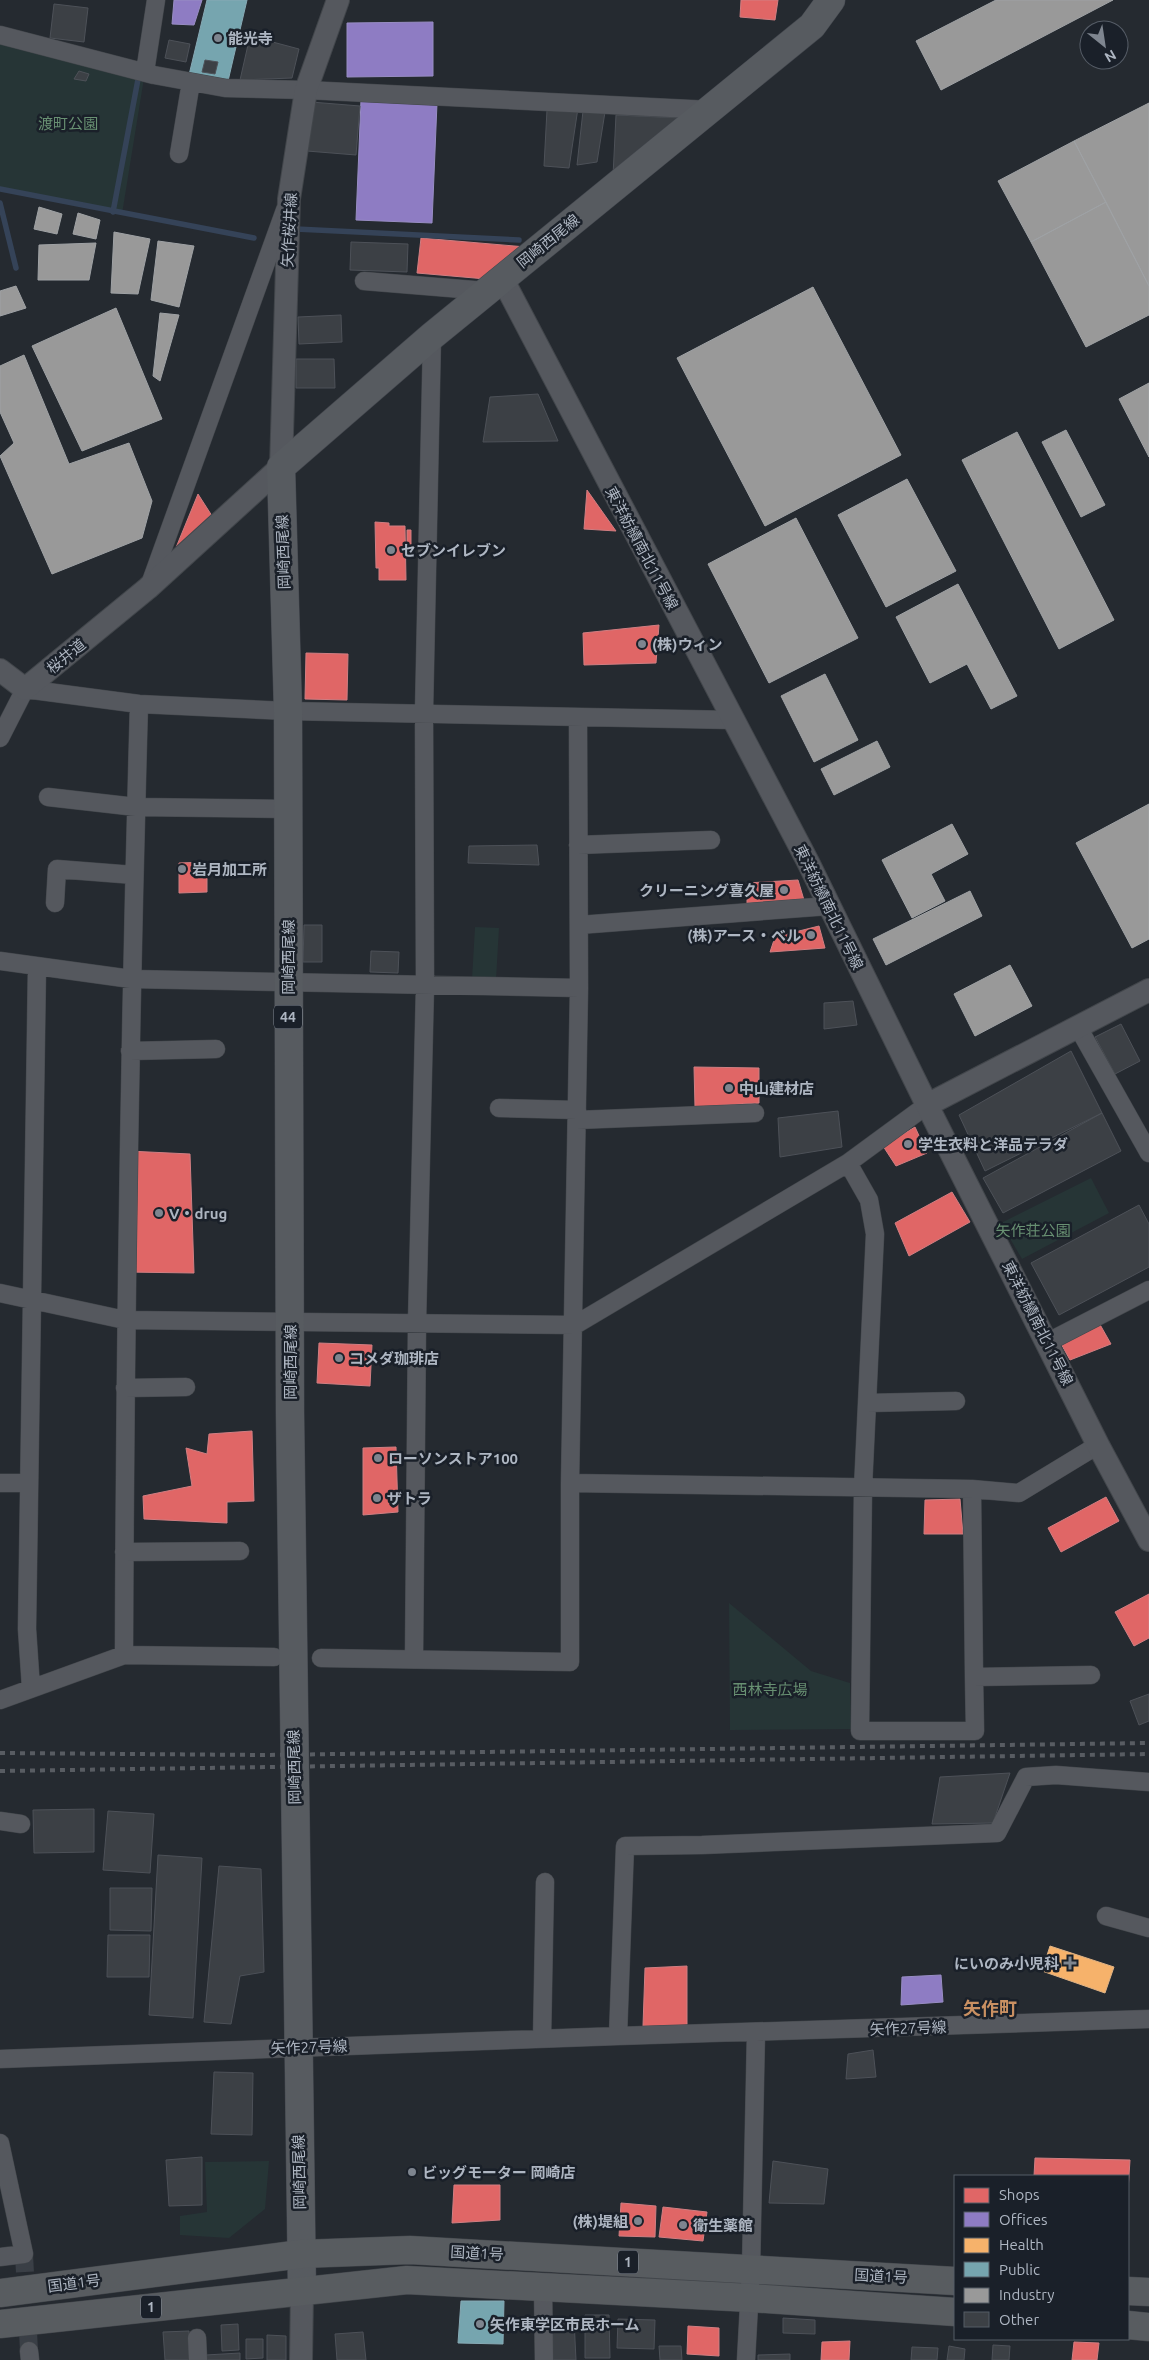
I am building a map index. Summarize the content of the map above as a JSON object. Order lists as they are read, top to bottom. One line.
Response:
{"streets":{"highway":["国道1号","1"],"main road":["岡崎西尾線","44"],"street":["矢作桜井線","東洋紡績南北11号線","桜井道","矢作27号線"]},"crossings":[["矢作桜井線","岡崎西尾線"],["矢作桜井線","桜井道"],["岡崎西尾線","東洋紡績南北11号線"],["岡崎西尾線","桜井道"],["岡崎西尾線","矢作27号線"],["岡崎西尾線","国道1号"]],"districts":["矢作町"],"parks":["渡町公園","矢作荘公園","西林寺広場"],"places":{"other":["能光寺","セブンイレブン","(株)ウィン","岩月加工所","クリーニング喜久屋","(株)アース・ベル","中山建材店","学生衣料と洋品テラダ","V・drug","コメダ珈琲店","ローソンストア100","ザトラ","ビッグモーター 岡崎店","(株)堤組","衛生薬館","矢作東学区市民ホーム"],"health":["にいのみ小児科"]},"legend":["Shops","Offices","Health","Public","Industry","Other"],"north":"bottom right"}
